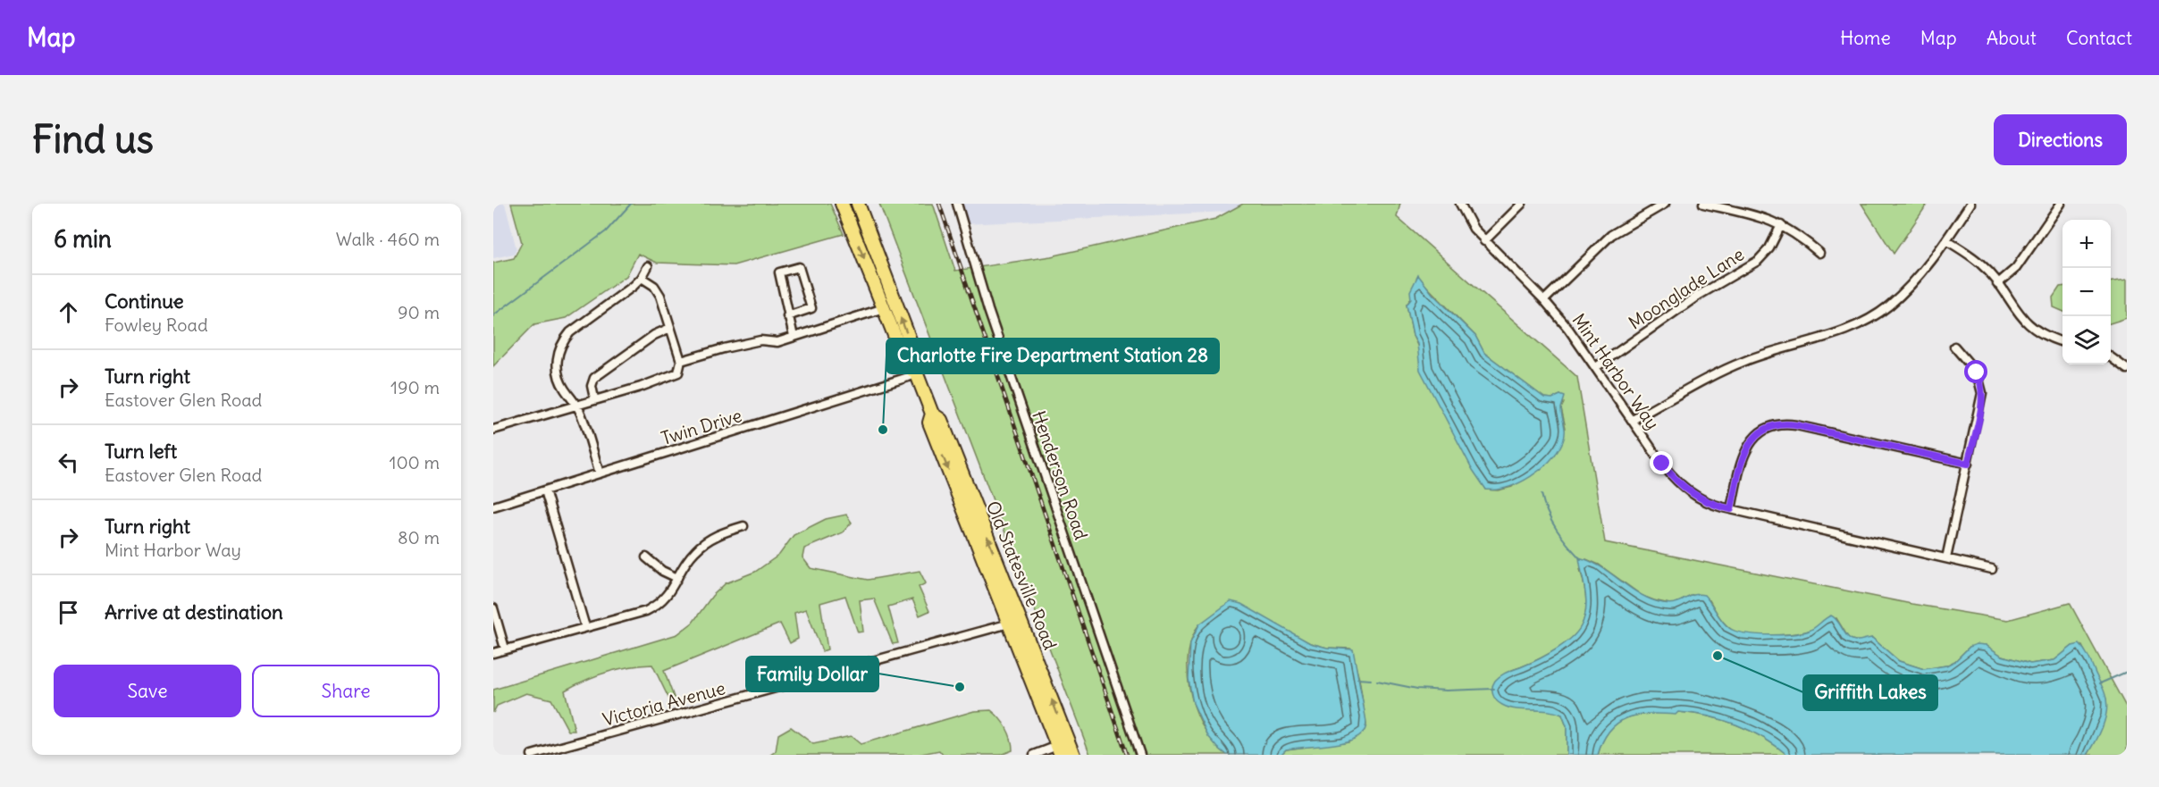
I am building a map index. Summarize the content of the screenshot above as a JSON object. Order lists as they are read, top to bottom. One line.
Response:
{"streets":{"main road":["Old Statesville Road"],"street":["Moonglade Lane","Mint Harbor Way","Twin Drive","Henderson Road","Victoria Avenue"]},"crossings":[["Moonglade Lane","Mint Harbor Way"],["Twin Drive","Old Statesville Road"],["Old Statesville Road","Victoria Avenue"]],"places":["Charlotte Fire Department Station 28","Griffith Lakes","Family Dollar"],"page":{"header":"Map","nav":["Home","Map","About","Contact"],"buttons":["Directions",["Save","Share"]],"title":"Find us","heading":["6 min","Walk · 460 m"],"map_buttons":["+","−"],"list":[["Continue","Fowley Road","90 m"],["Turn right","Eastover Glen Road","190 m"],["Turn left","Eastover Glen Road","100 m"],["Turn right","Mint Harbor Way","80 m"],"Arrive at destination"]}}
